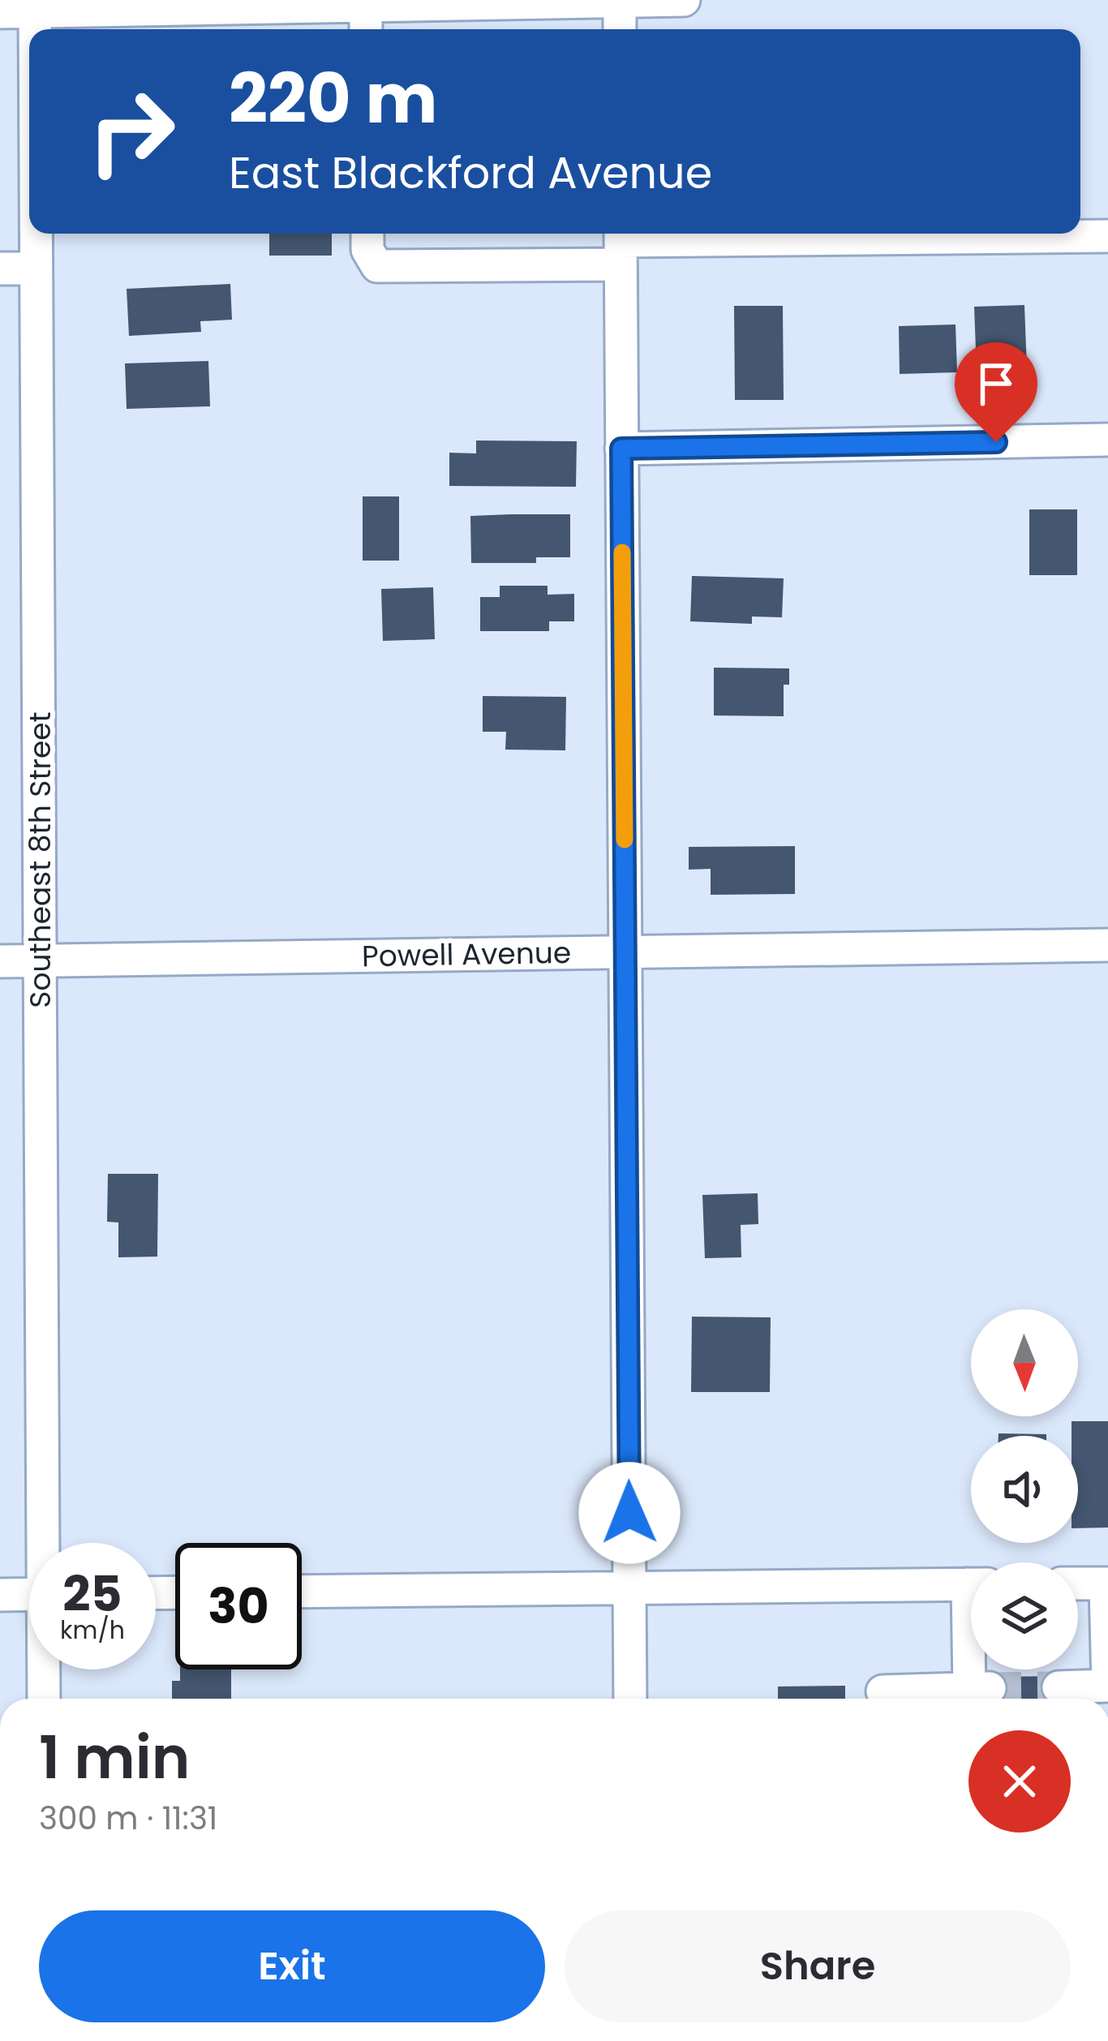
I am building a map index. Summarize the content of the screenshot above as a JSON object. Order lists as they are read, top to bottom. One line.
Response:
{"streets":{"street":["Southeast 8th Street","Powell Avenue"]},"crossings":[["Southeast 8th Street","Powell Avenue"]],"north":"bottom","page":{"turn":["220 m","East Blackford Avenue"],"speed":"25 km/h","limit":"30","heading":["1 min","300 m · 11:31"],"buttons":["Exit","Share"]}}
